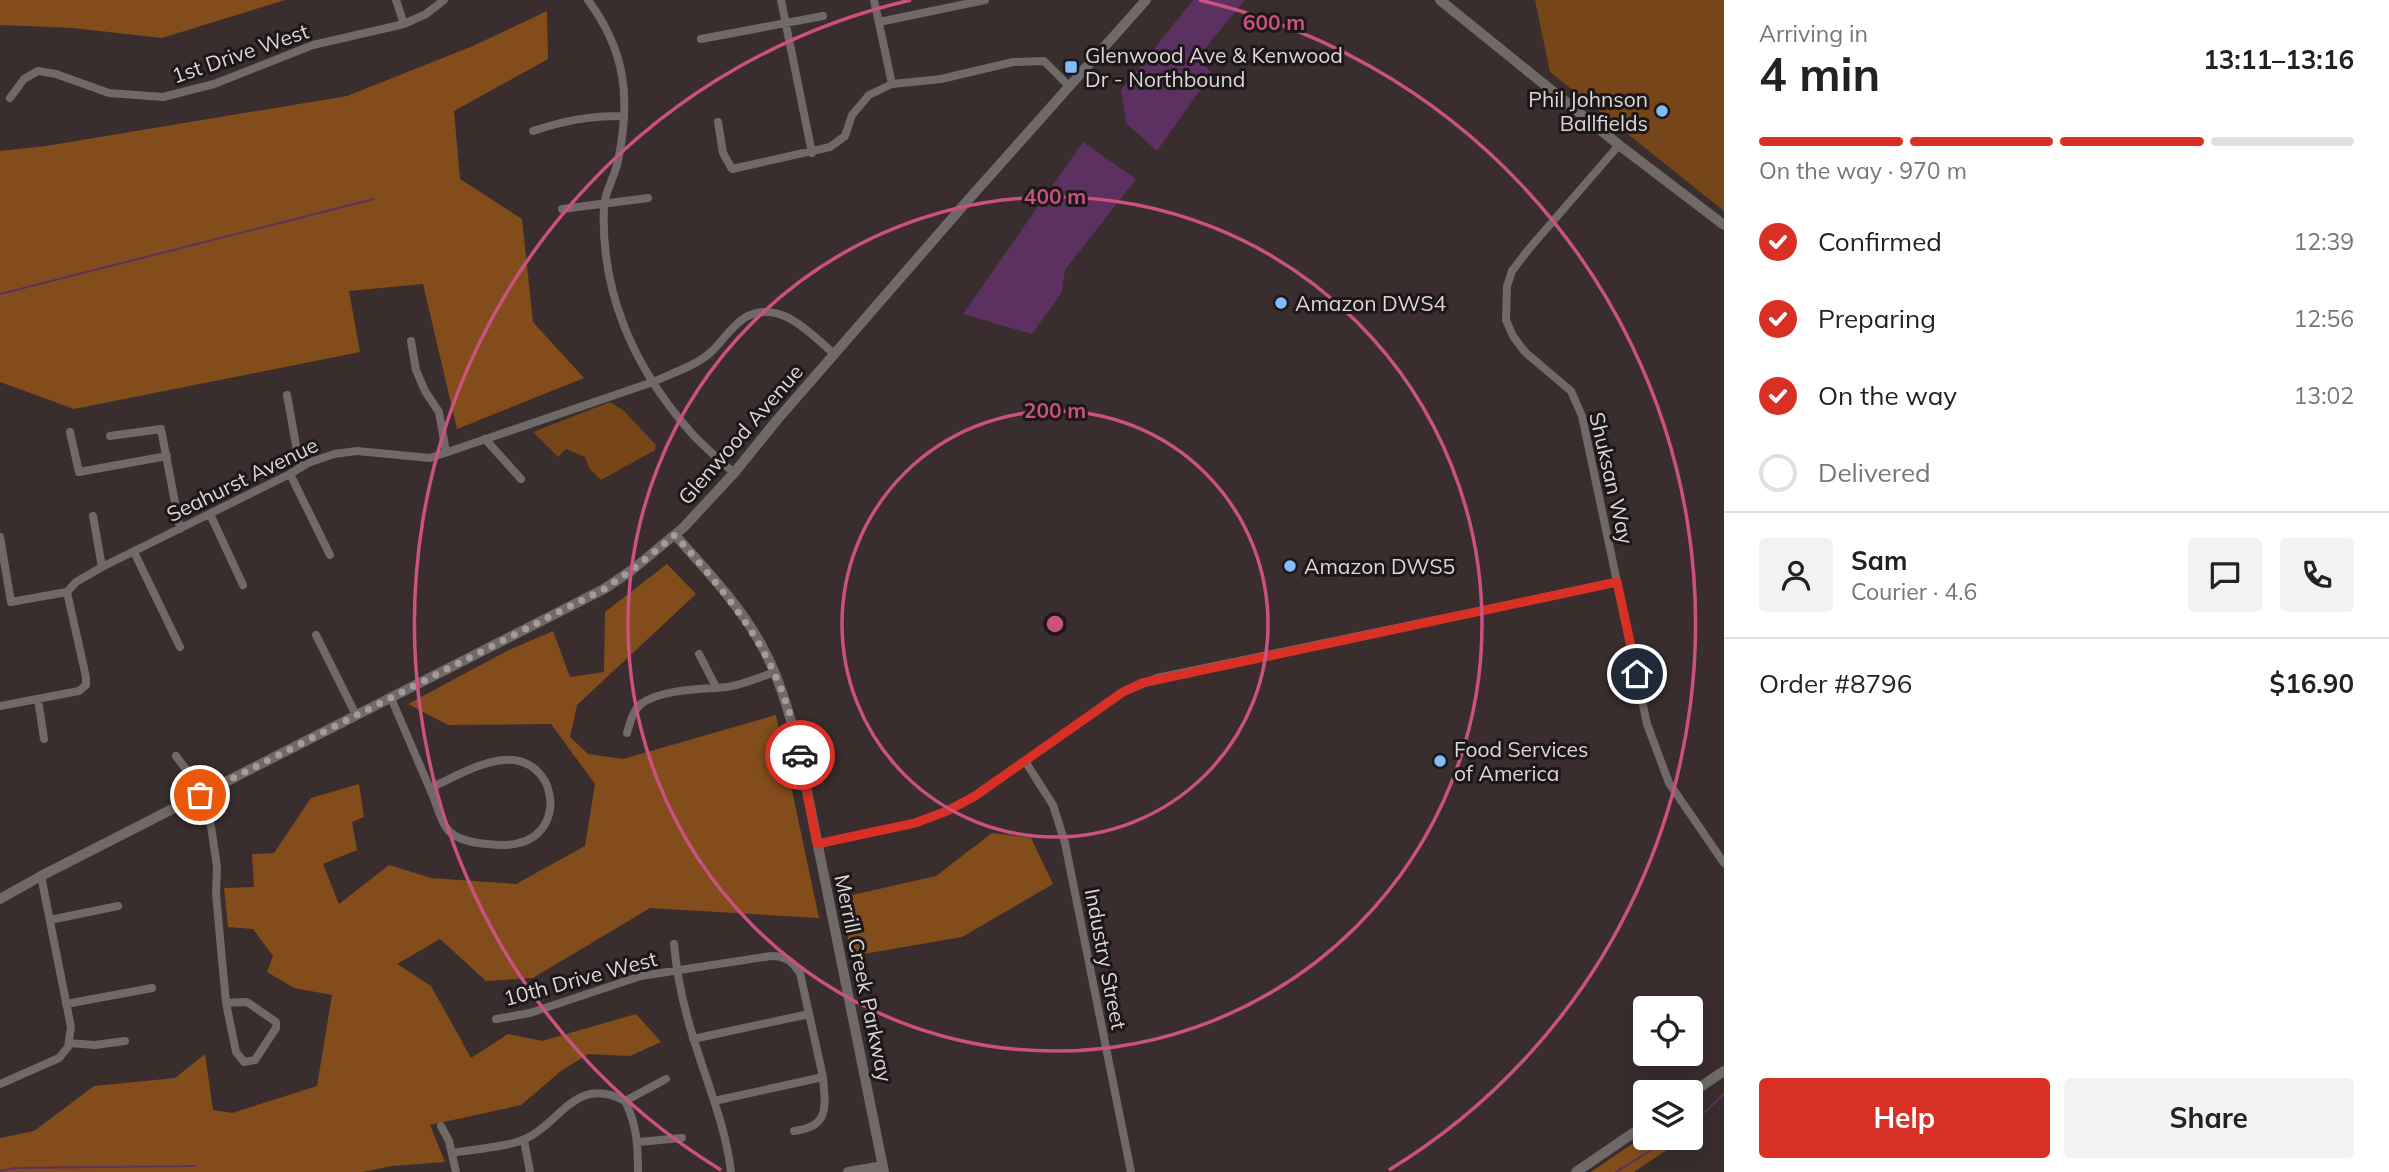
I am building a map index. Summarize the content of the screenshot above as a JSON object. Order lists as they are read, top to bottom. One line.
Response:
{"streets":{"street":["1st Drive West","Glenwood Avenue","Shuksan Way","Seahurst Avenue","Industry Street","10th Drive West","Merrill Creek Parkway"]},"crossings":[["Glenwood Avenue","Seahurst Avenue"],["Glenwood Avenue","Merrill Creek Parkway"]],"places":{"transit":["Glenwood Ave & Kenwood Dr - Northbound"],"other":["Phil Johnson Ballfields","Amazon DWS4","Amazon DWS5","Food Services of America"]},"page":{"heading":["4 min","Arriving in","13:11–13:16"],"panel":["Sam","Courier · 4.6","Order #8796","$16.90"],"bar":"On the way · 970 m","list":[["Confirmed","12:39"],["Preparing","12:56"],["On the way","13:02"],"Delivered"],"buttons":["Help","Share"]},"rings":["600 m","400 m","200 m"]}
